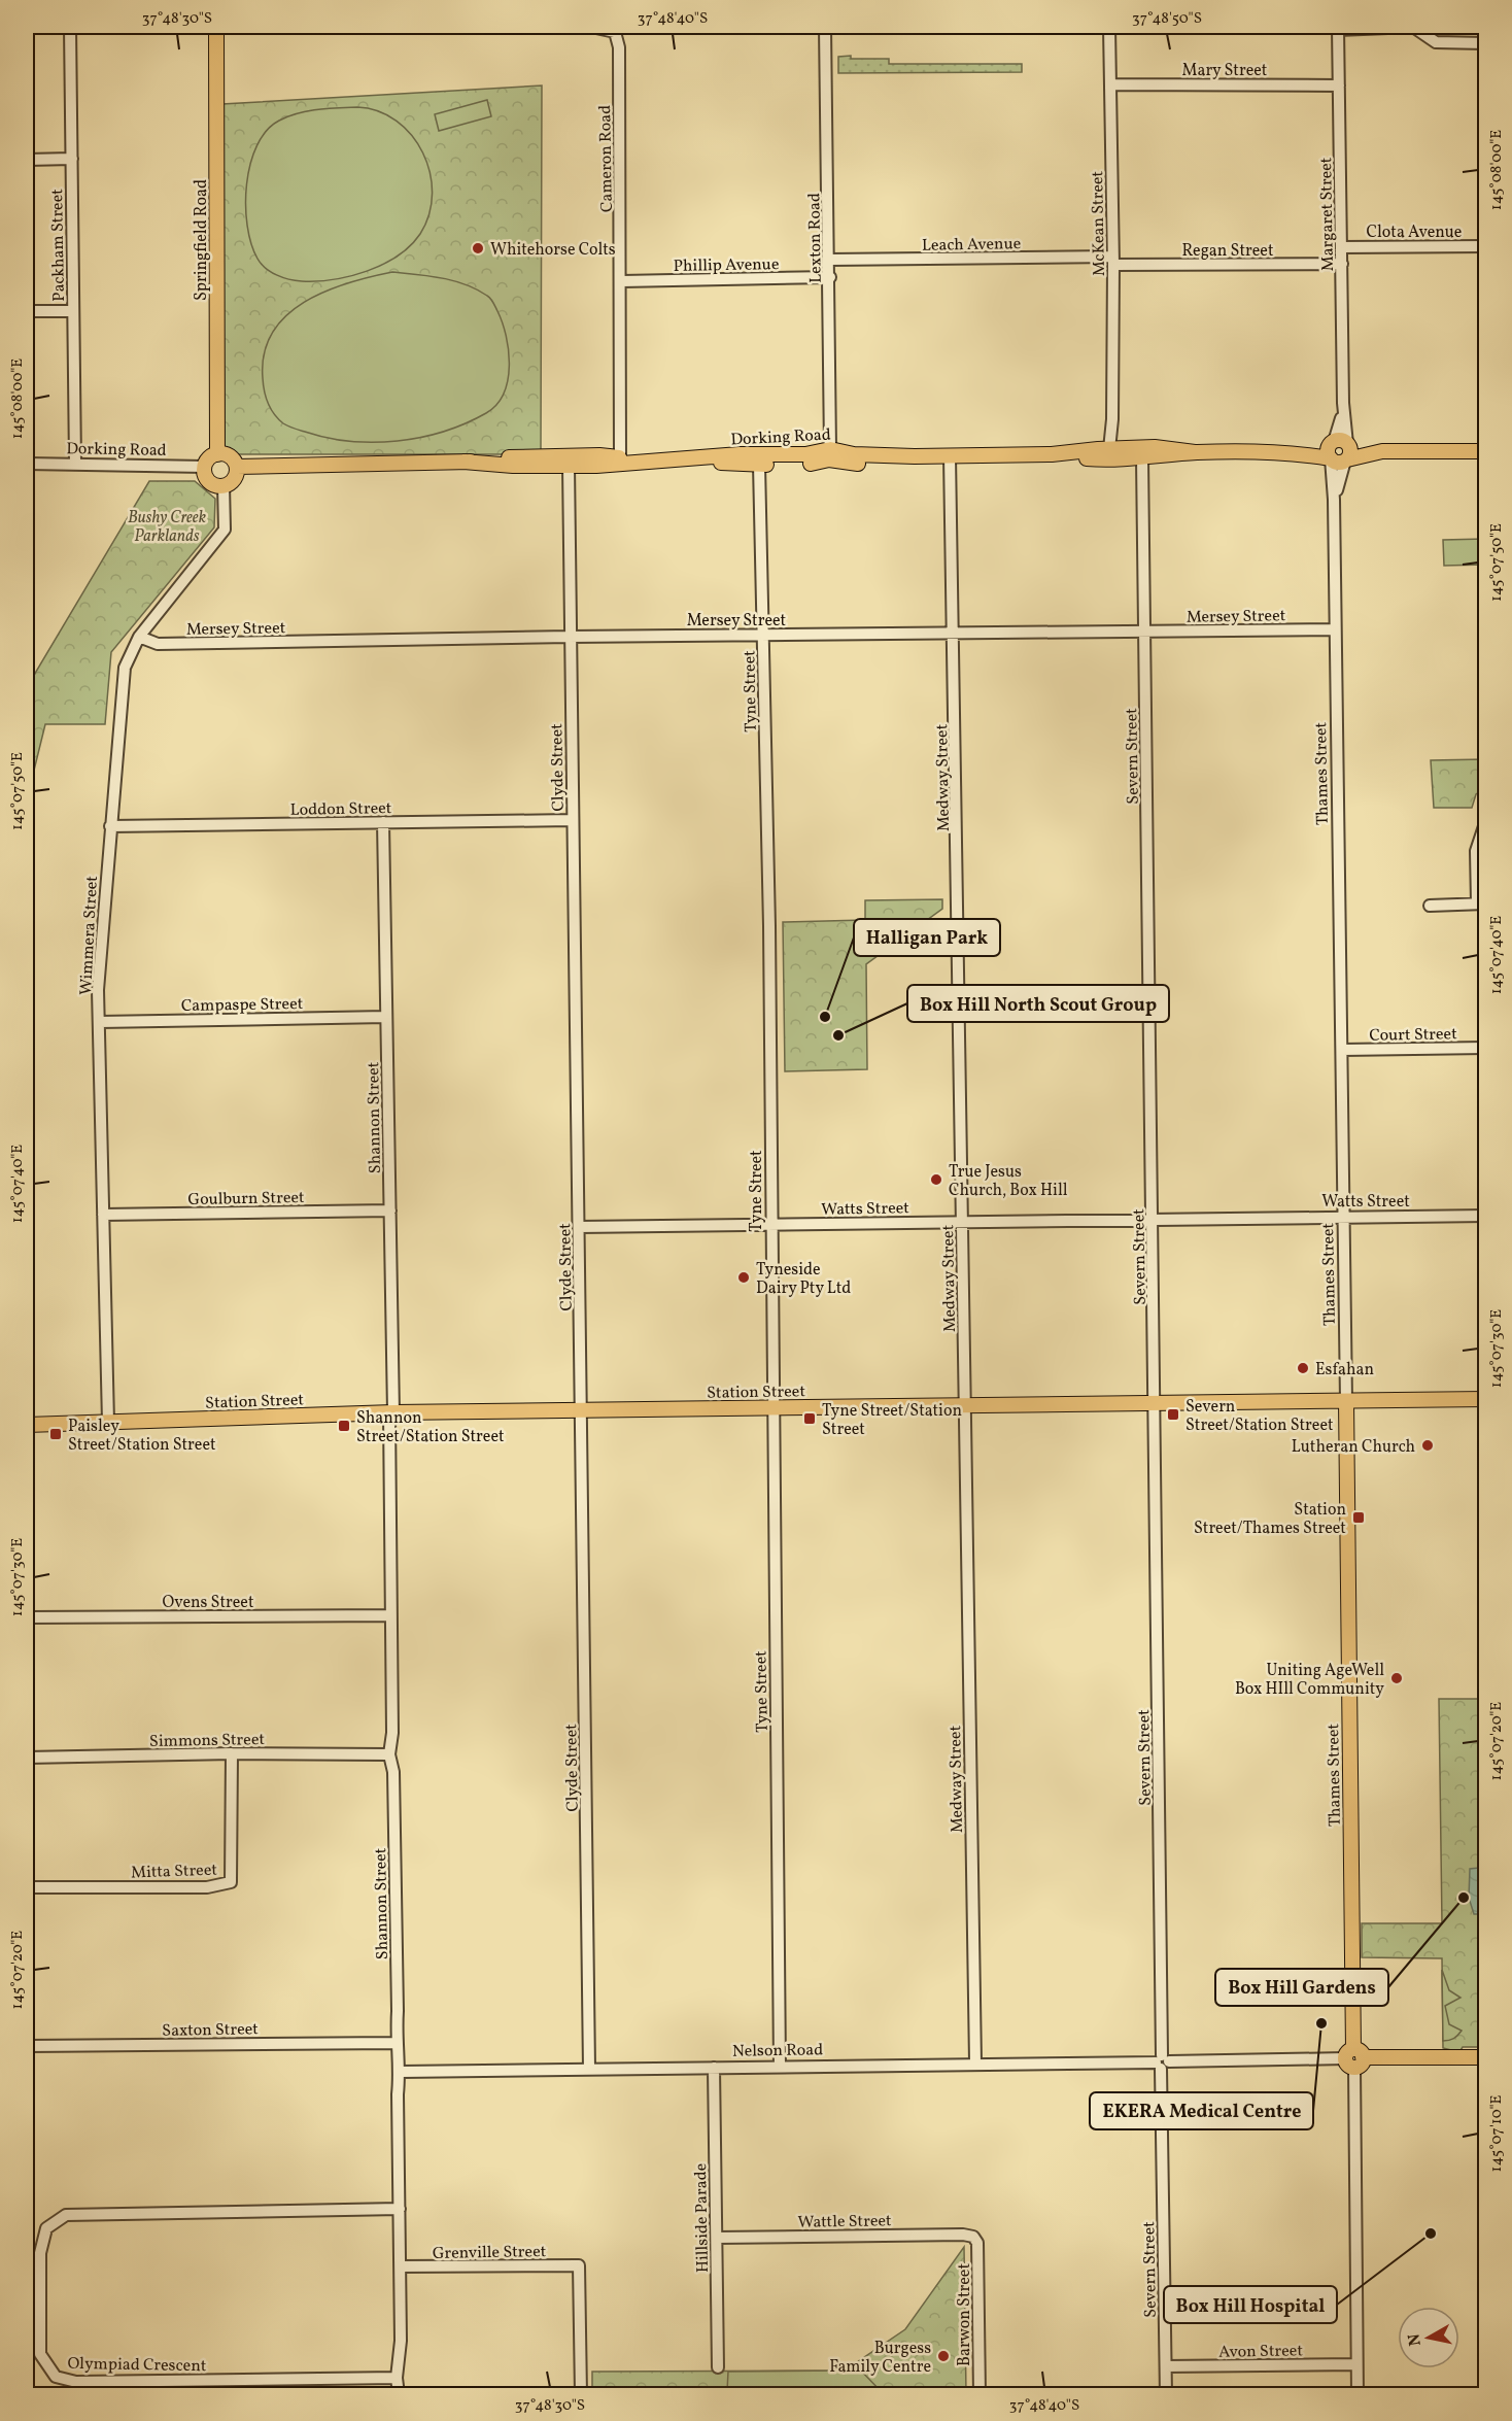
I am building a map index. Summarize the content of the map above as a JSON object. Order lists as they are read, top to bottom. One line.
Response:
{"streets":{"main road":["Springfield Road","Dorking Road","Thames Street","Station Street","Nelson Road"],"street":["Mary Street","Cameron Road","Margaret Street","McKean Street","Clota Avenue","Lexton Road","Leach Avenue","Packham Street","Regan Street","Phillip Avenue","Mersey Street","Tyne Street","Severn Street","Clyde Street","Medway Street","Loddon Street","Wimmera Street","Campaspe Street","Court Street","Shannon Street","Goulburn Street","Watts Street","Ovens Street","Simmons Street","Mitta Street","Saxton Street","Hillside Parade","Wattle Street","Grenville Street","Barwon Street","Avon Street","Olympiad Crescent"]},"crossings":[["Mary Street","Margaret Street"],["Mary Street","McKean Street"],["Cameron Road","Phillip Avenue"],["Cameron Road","Dorking Road"],["Margaret Street","Clota Avenue"],["Margaret Street","Regan Street"],["Margaret Street","Dorking Road"],["McKean Street","Leach Avenue"],["McKean Street","Regan Street"],["McKean Street","Dorking Road"],["Lexton Road","Leach Avenue"],["Lexton Road","Phillip Avenue"],["Lexton Road","Dorking Road"],["Springfield Road","Dorking Road"],["Springfield Road","Wimmera Street"],["Leach Avenue","Regan Street"],["Packham Street","Dorking Road"],["Dorking Road","Tyne Street"],["Dorking Road","Severn Street"],["Dorking Road","Clyde Street"],["Dorking Road","Thames Street"],["Dorking Road","Medway Street"],["Dorking Road","Wimmera Street"],["Mersey Street","Tyne Street"],["Mersey Street","Severn Street"],["Mersey Street","Clyde Street"],["Mersey Street","Thames Street"],["Mersey Street","Medway Street"],["Mersey Street","Wimmera Street"],["Tyne Street","Watts Street"],["Tyne Street","Station Street"],["Tyne Street","Nelson Road"],["Severn Street","Watts Street"],["Severn Street","Station Street"],["Severn Street","Nelson Road"],["Severn Street","Avon Street"],["Clyde Street","Loddon Street"],["Clyde Street","Watts Street"],["Clyde Street","Station Street"],["Clyde Street","Nelson Road"],["Thames Street","Court Street"],["Thames Street","Watts Street"],["Thames Street","Station Street"],["Thames Street","Nelson Road"],["Thames Street","Avon Street"],["Medway Street","Watts Street"],["Medway Street","Station Street"],["Medway Street","Nelson Road"],["Loddon Street","Wimmera Street"],["Loddon Street","Shannon Street"],["Wimmera Street","Campaspe Street"],["Wimmera Street","Goulburn Street"],["Wimmera Street","Station Street"],["Campaspe Street","Shannon Street"],["Shannon Street","Goulburn Street"],["Shannon Street","Station Street"],["Shannon Street","Ovens Street"],["Shannon Street","Simmons Street"],["Shannon Street","Saxton Street"],["Shannon Street","Nelson Road"],["Shannon Street","Grenville Street"],["Shannon Street","Olympiad Crescent"],["Simmons Street","Mitta Street"],["Nelson Road","Hillside Parade"],["Hillside Parade","Wattle Street"],["Wattle Street","Barwon Street"]],"parks":["Bushy Creek Parklands"],"places":{"other":["Whitehorse Colts","Halligan Park","Box Hill North Scout Group","True Jesus Church, Box Hill","Tyneside Dairy Pty Ltd","Esfahan","Lutheran Church","Uniting AgeWell Box HIll Community","Box Hill Gardens","EKERA Medical Centre","Box Hill Hospital","Burgess Family Centre"],"transit":["Severn Street/Station Street","Tyne Street/Station Street","Shannon Street/Station Street","Paisley Street/Station Street","Station Street/Thames Street"]},"north":"left","coordinates":["37°48'30\"S","37°48'40\"S","37°48'50\"S","145°08'00\"E","145°07'50\"E","145°07'40\"E","145°07'30\"E","145°07'20\"E","145°07'10\"E"]}
